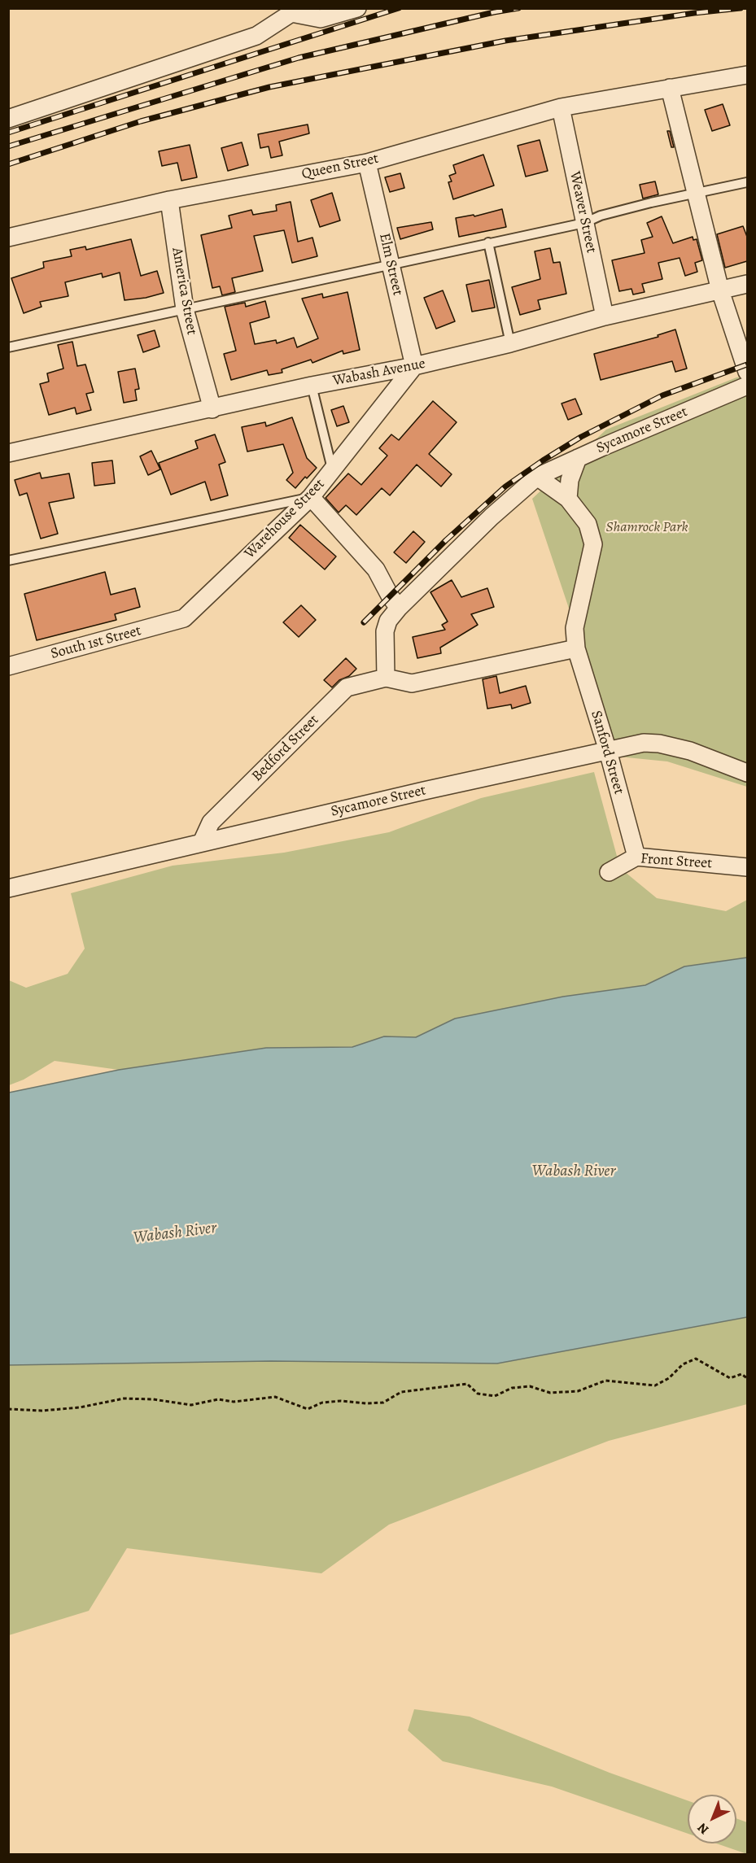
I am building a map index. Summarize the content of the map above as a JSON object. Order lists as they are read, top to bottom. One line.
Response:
{"streets":{"street":["Queen Street","Weaver Street","Elm Street","America Street","Wabash Avenue","Sycamore Street","Warehouse Street","South 1st Street","Bedford Street","Sanford Street","Front Street"]},"crossings":[["Queen Street","Weaver Street"],["Queen Street","Elm Street"],["Queen Street","America Street"],["Weaver Street","Wabash Avenue"],["Elm Street","Wabash Avenue"],["Elm Street","Warehouse Street"],["America Street","Wabash Avenue"],["Wabash Avenue","Warehouse Street"],["Sycamore Street","Bedford Street"],["Sycamore Street","Sanford Street"],["Warehouse Street","South 1st Street"],["Bedford Street","Sanford Street"],["Sanford Street","Front Street"]],"water":["Wabash River"],"parks":["Shamrock Park"],"north":"bottom left"}
